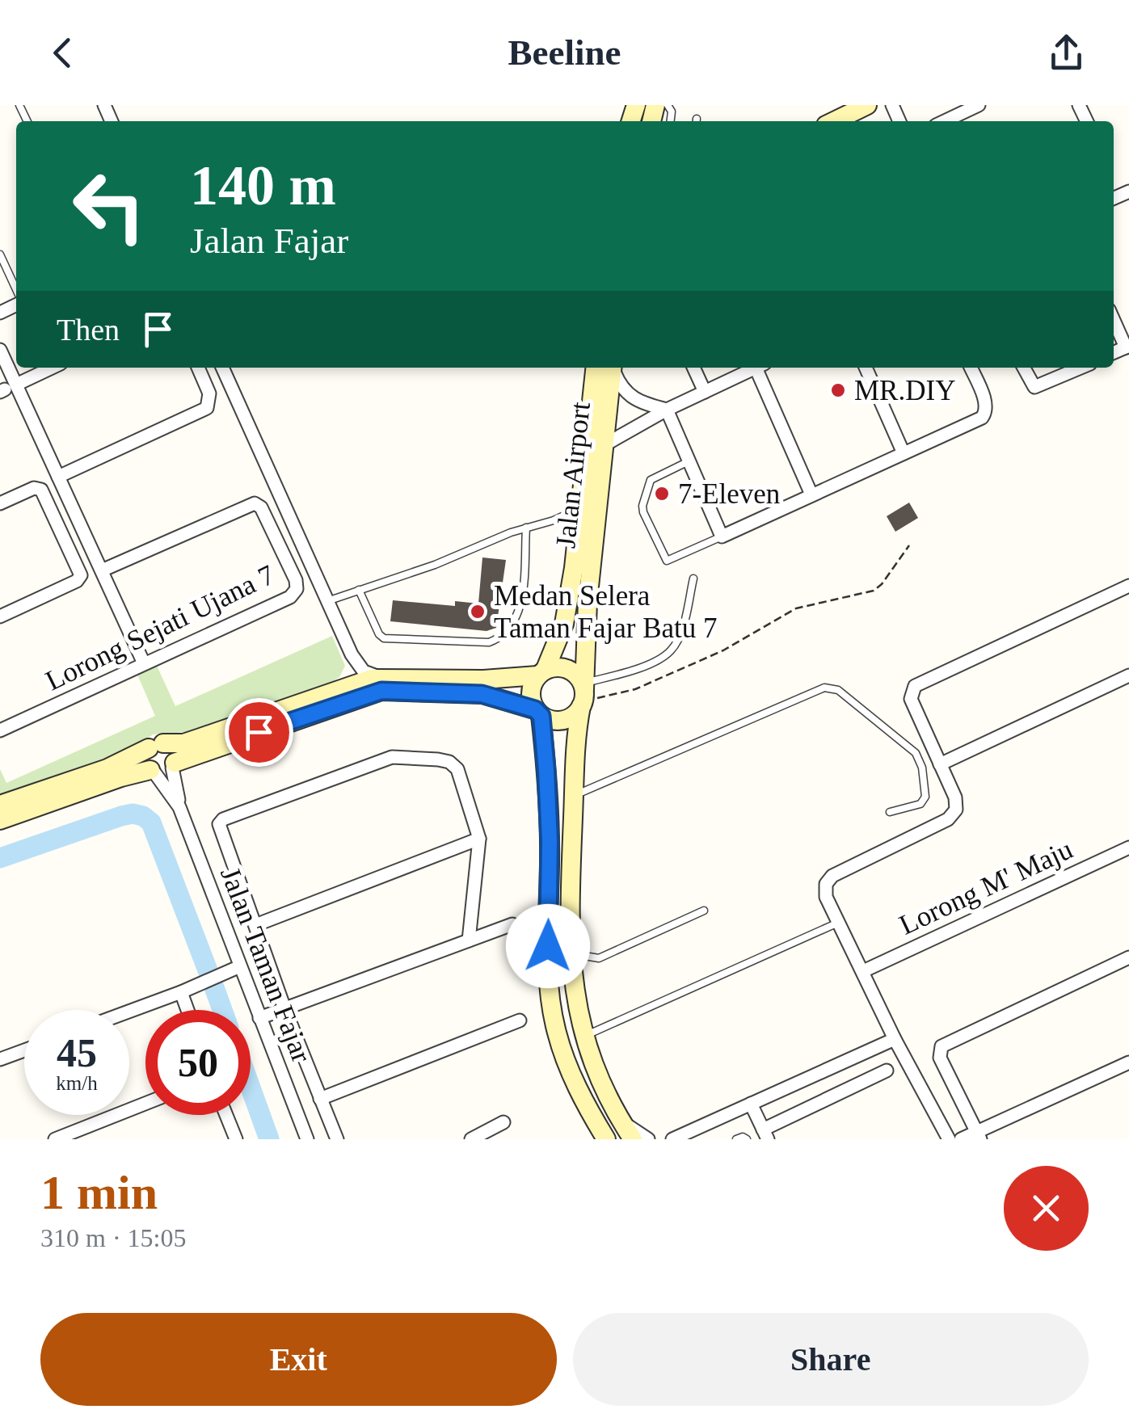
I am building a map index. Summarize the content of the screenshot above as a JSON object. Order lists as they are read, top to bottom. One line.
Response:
{"streets":{"main road":["Jalan Airport"],"street":["Lorong Sejati Ujana 7","Lorong M' Maju","Jalan Taman Fajar"]},"places":["MR.DIY","7-Eleven","Medan Selera Taman Fajar Batu 7"],"page":{"header":"Beeline","turn":["140 m","Jalan Fajar"],"then":"Then","speed":"45 km/h","limit":"50","heading":["1 min","310 m · 15:05"],"buttons":["Exit","Share"]}}
